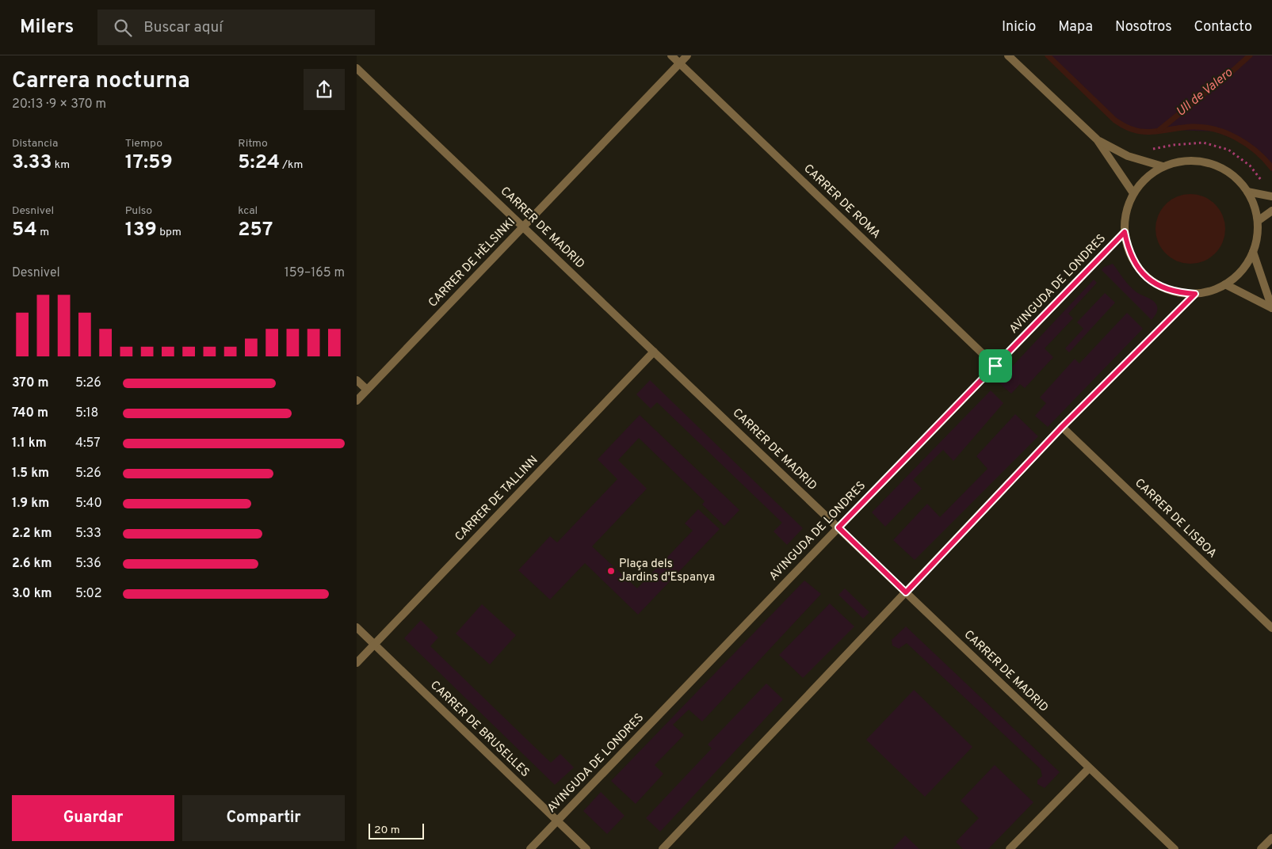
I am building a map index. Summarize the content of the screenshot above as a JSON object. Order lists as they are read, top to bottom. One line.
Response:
{"streets":{"street":["CARRER DE ROMA","CARRER DE MADRID","CARRER DE HÈLSINKI","AVINGUDA DE LONDRES","CARRER DE TALLINN","CARRER DE LISBOA","CARRER DE BRUSEL·LES"]},"crossings":[["CARRER DE ROMA","CARRER DE HÈLSINKI"],["CARRER DE ROMA","AVINGUDA DE LONDRES"],["CARRER DE MADRID","CARRER DE HÈLSINKI"],["CARRER DE MADRID","AVINGUDA DE LONDRES"],["CARRER DE MADRID","CARRER DE TALLINN"],["AVINGUDA DE LONDRES","CARRER DE BRUSEL·LES"],["CARRER DE TALLINN","CARRER DE BRUSEL·LES"]],"water":["Ull de Valero"],"places":["Plaça dels Jardins d'Espanya"],"scale_bar":"20 m","page":{"header":"Milers","search":"Buscar aquí","nav":["Inicio","Mapa","Nosotros","Contacto"],"heading":["Carrera nocturna","20:13 · 9 × 370 m"],"stats":[["Distancia","3.33 km"],["Tiempo","17:59"],["Ritmo","5:24 /km"],["Desnivel","54 m"],["Pulso","139 bpm"],["kcal","257"]],"chart":["Desnivel","159–165 m"],"list":[{"name":"370 m","note":"5:26"},{"name":"740 m","note":"5:18"},{"name":"1.1 km","note":"4:57"},{"name":"1.5 km","note":"5:26"},{"name":"1.9 km","note":"5:40"},{"name":"2.2 km","note":"5:33"},{"name":"2.6 km","note":"5:36"},{"name":"3.0 km","note":"5:02"}],"buttons":["Guardar","Compartir"],"scale":"20 m"}}
